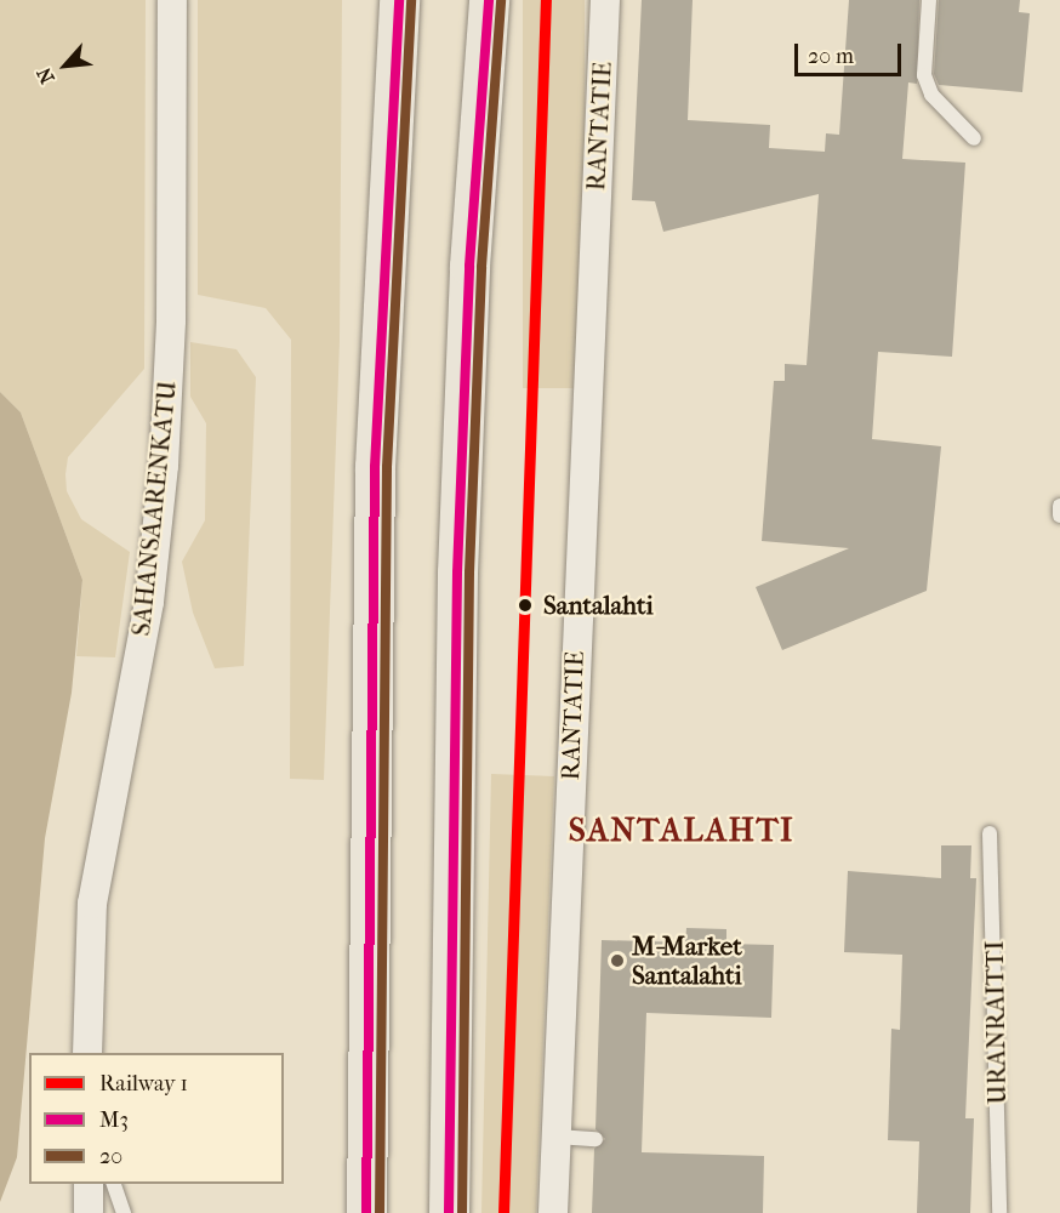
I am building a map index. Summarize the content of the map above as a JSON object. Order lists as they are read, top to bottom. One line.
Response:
{"streets":{"street":["RANTATIE","SAHANSAARENKATU"],"lane":["URANRAITTI"]},"districts":["SANTALAHTI"],"places":["Santalahti","M-Market Santalahti"],"lines":["rail line 1","transit line M3","transit line 20"],"legend":["Railway 1","M3","20"],"scale_bar":"20 m","north":"bottom left"}
